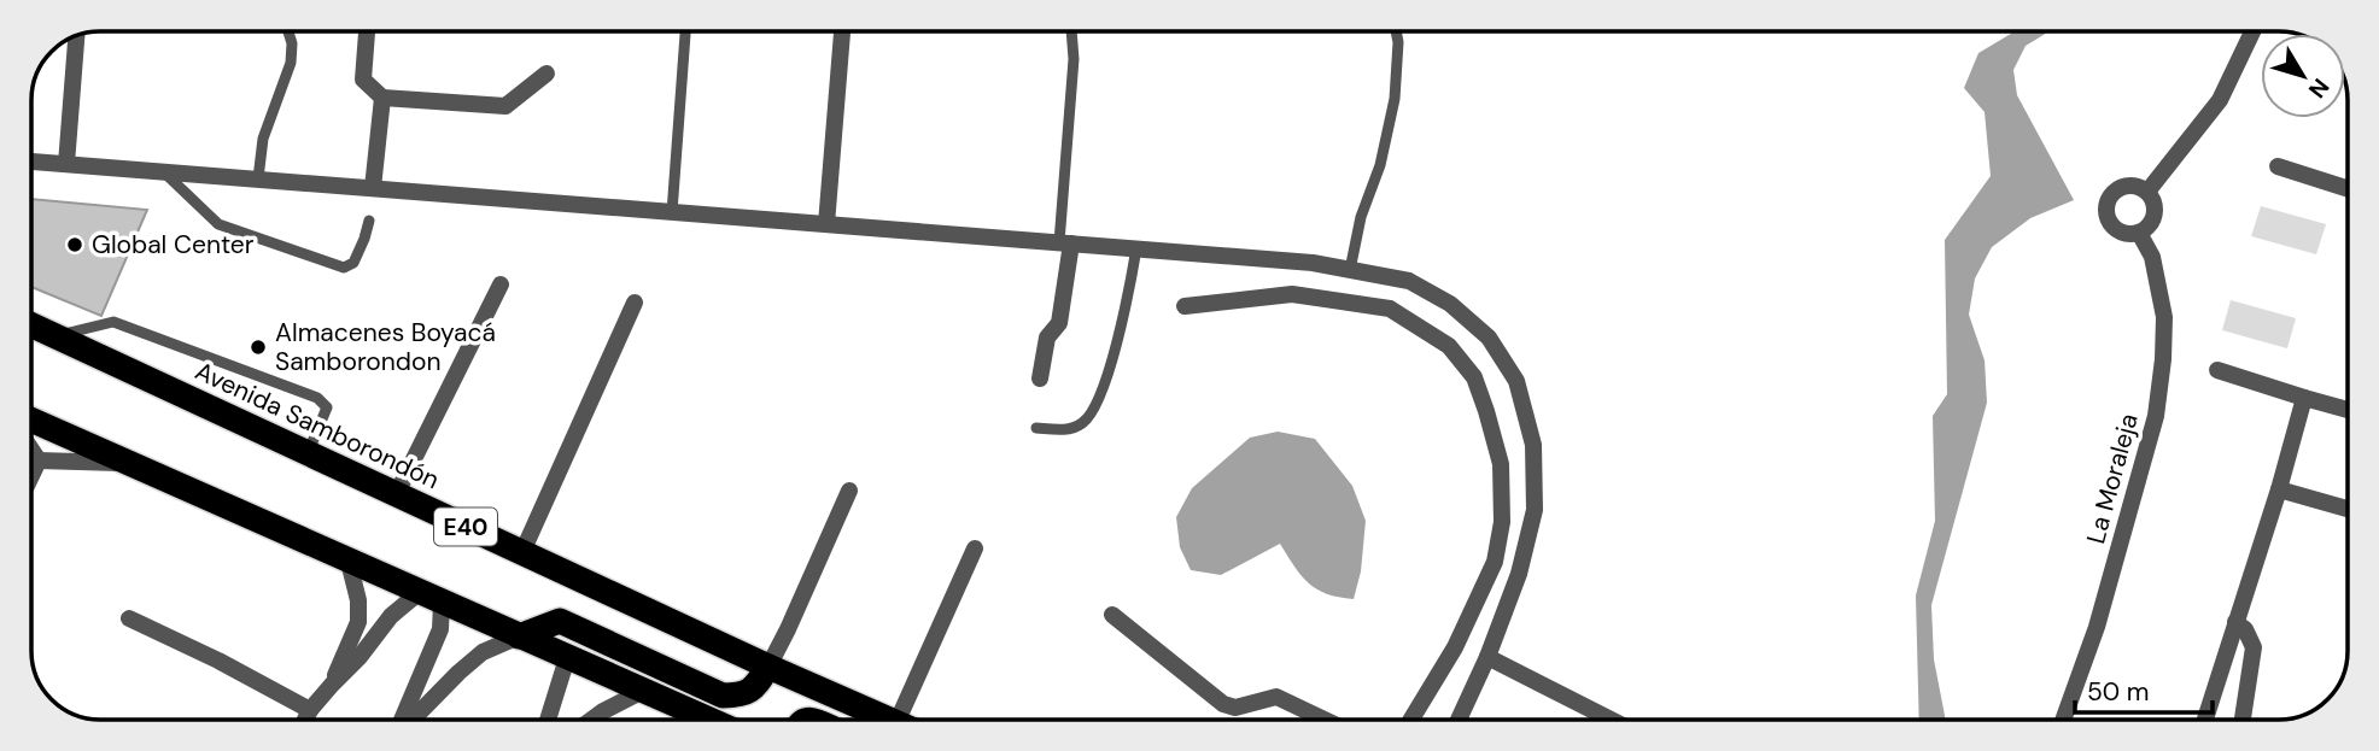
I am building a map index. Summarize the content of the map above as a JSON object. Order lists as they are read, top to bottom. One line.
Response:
{"streets":{"highway":["Avenida Samborondón","E40"],"street":["La Moraleja"]},"places":["Global Center","Almacenes Boyacá Samborondon"],"scale_bar":"50 m","north":"bottom right"}
